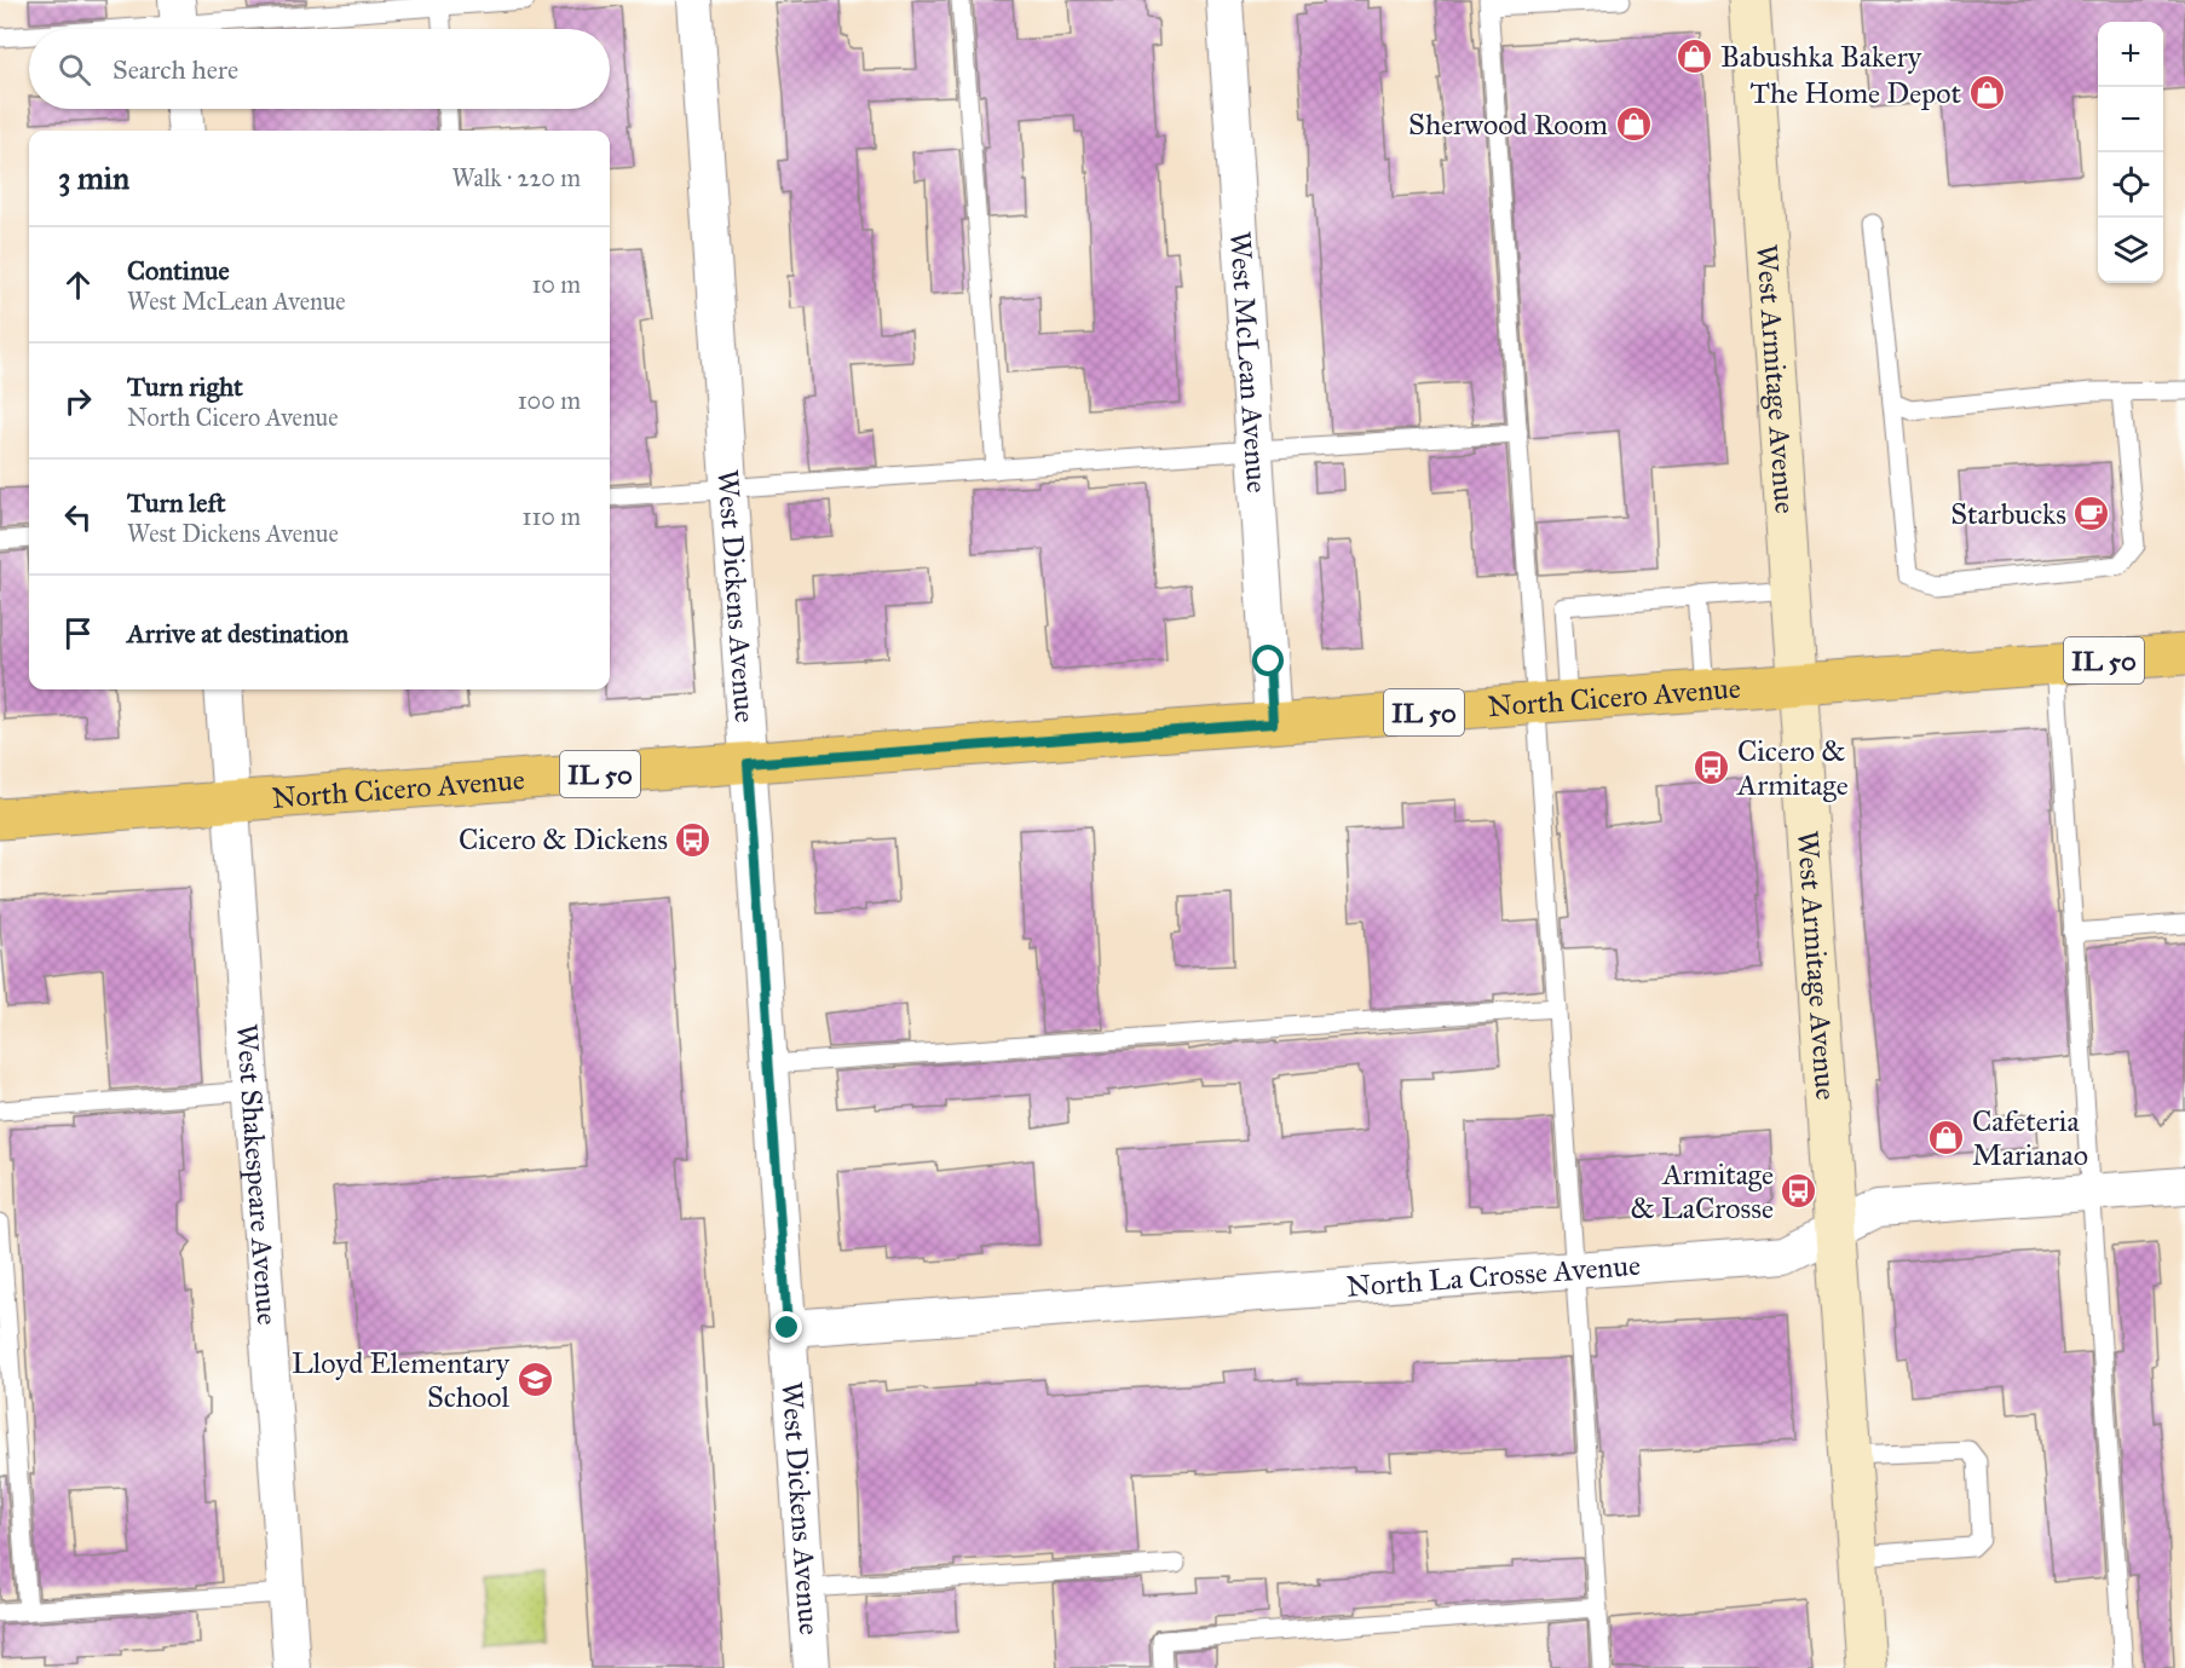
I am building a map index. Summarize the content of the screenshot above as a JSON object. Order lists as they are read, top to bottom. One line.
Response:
{"streets":{"main road":["West Armitage Avenue","IL 50","North Cicero Avenue"],"street":["West McLean Avenue","West Dickens Avenue","West Shakespeare Avenue","North La Crosse Avenue"]},"crossings":[["West McLean Avenue","North Cicero Avenue"],["West Armitage Avenue","North Cicero Avenue"],["West Armitage Avenue","North La Crosse Avenue"],["West Dickens Avenue","North Cicero Avenue"],["West Dickens Avenue","North La Crosse Avenue"],["North Cicero Avenue","West Shakespeare Avenue"]],"places":{"shop":["Babushka Bakery","The Home Depot","Sherwood Room","Cafeteria Marianao"],"cafe":["Starbucks"],"bus stop":["Cicero & Armitage","Cicero & Dickens","Armitage & LaCrosse"],"school or university":["Lloyd Elementary School"]},"page":{"map_buttons":["+","−"],"search":"Search here","heading":["3 min","Walk · 220 m"],"list":[["Continue","West McLean Avenue","10 m"],["Turn right","North Cicero Avenue","100 m"],["Turn left","West Dickens Avenue","110 m"],"Arrive at destination"]}}
